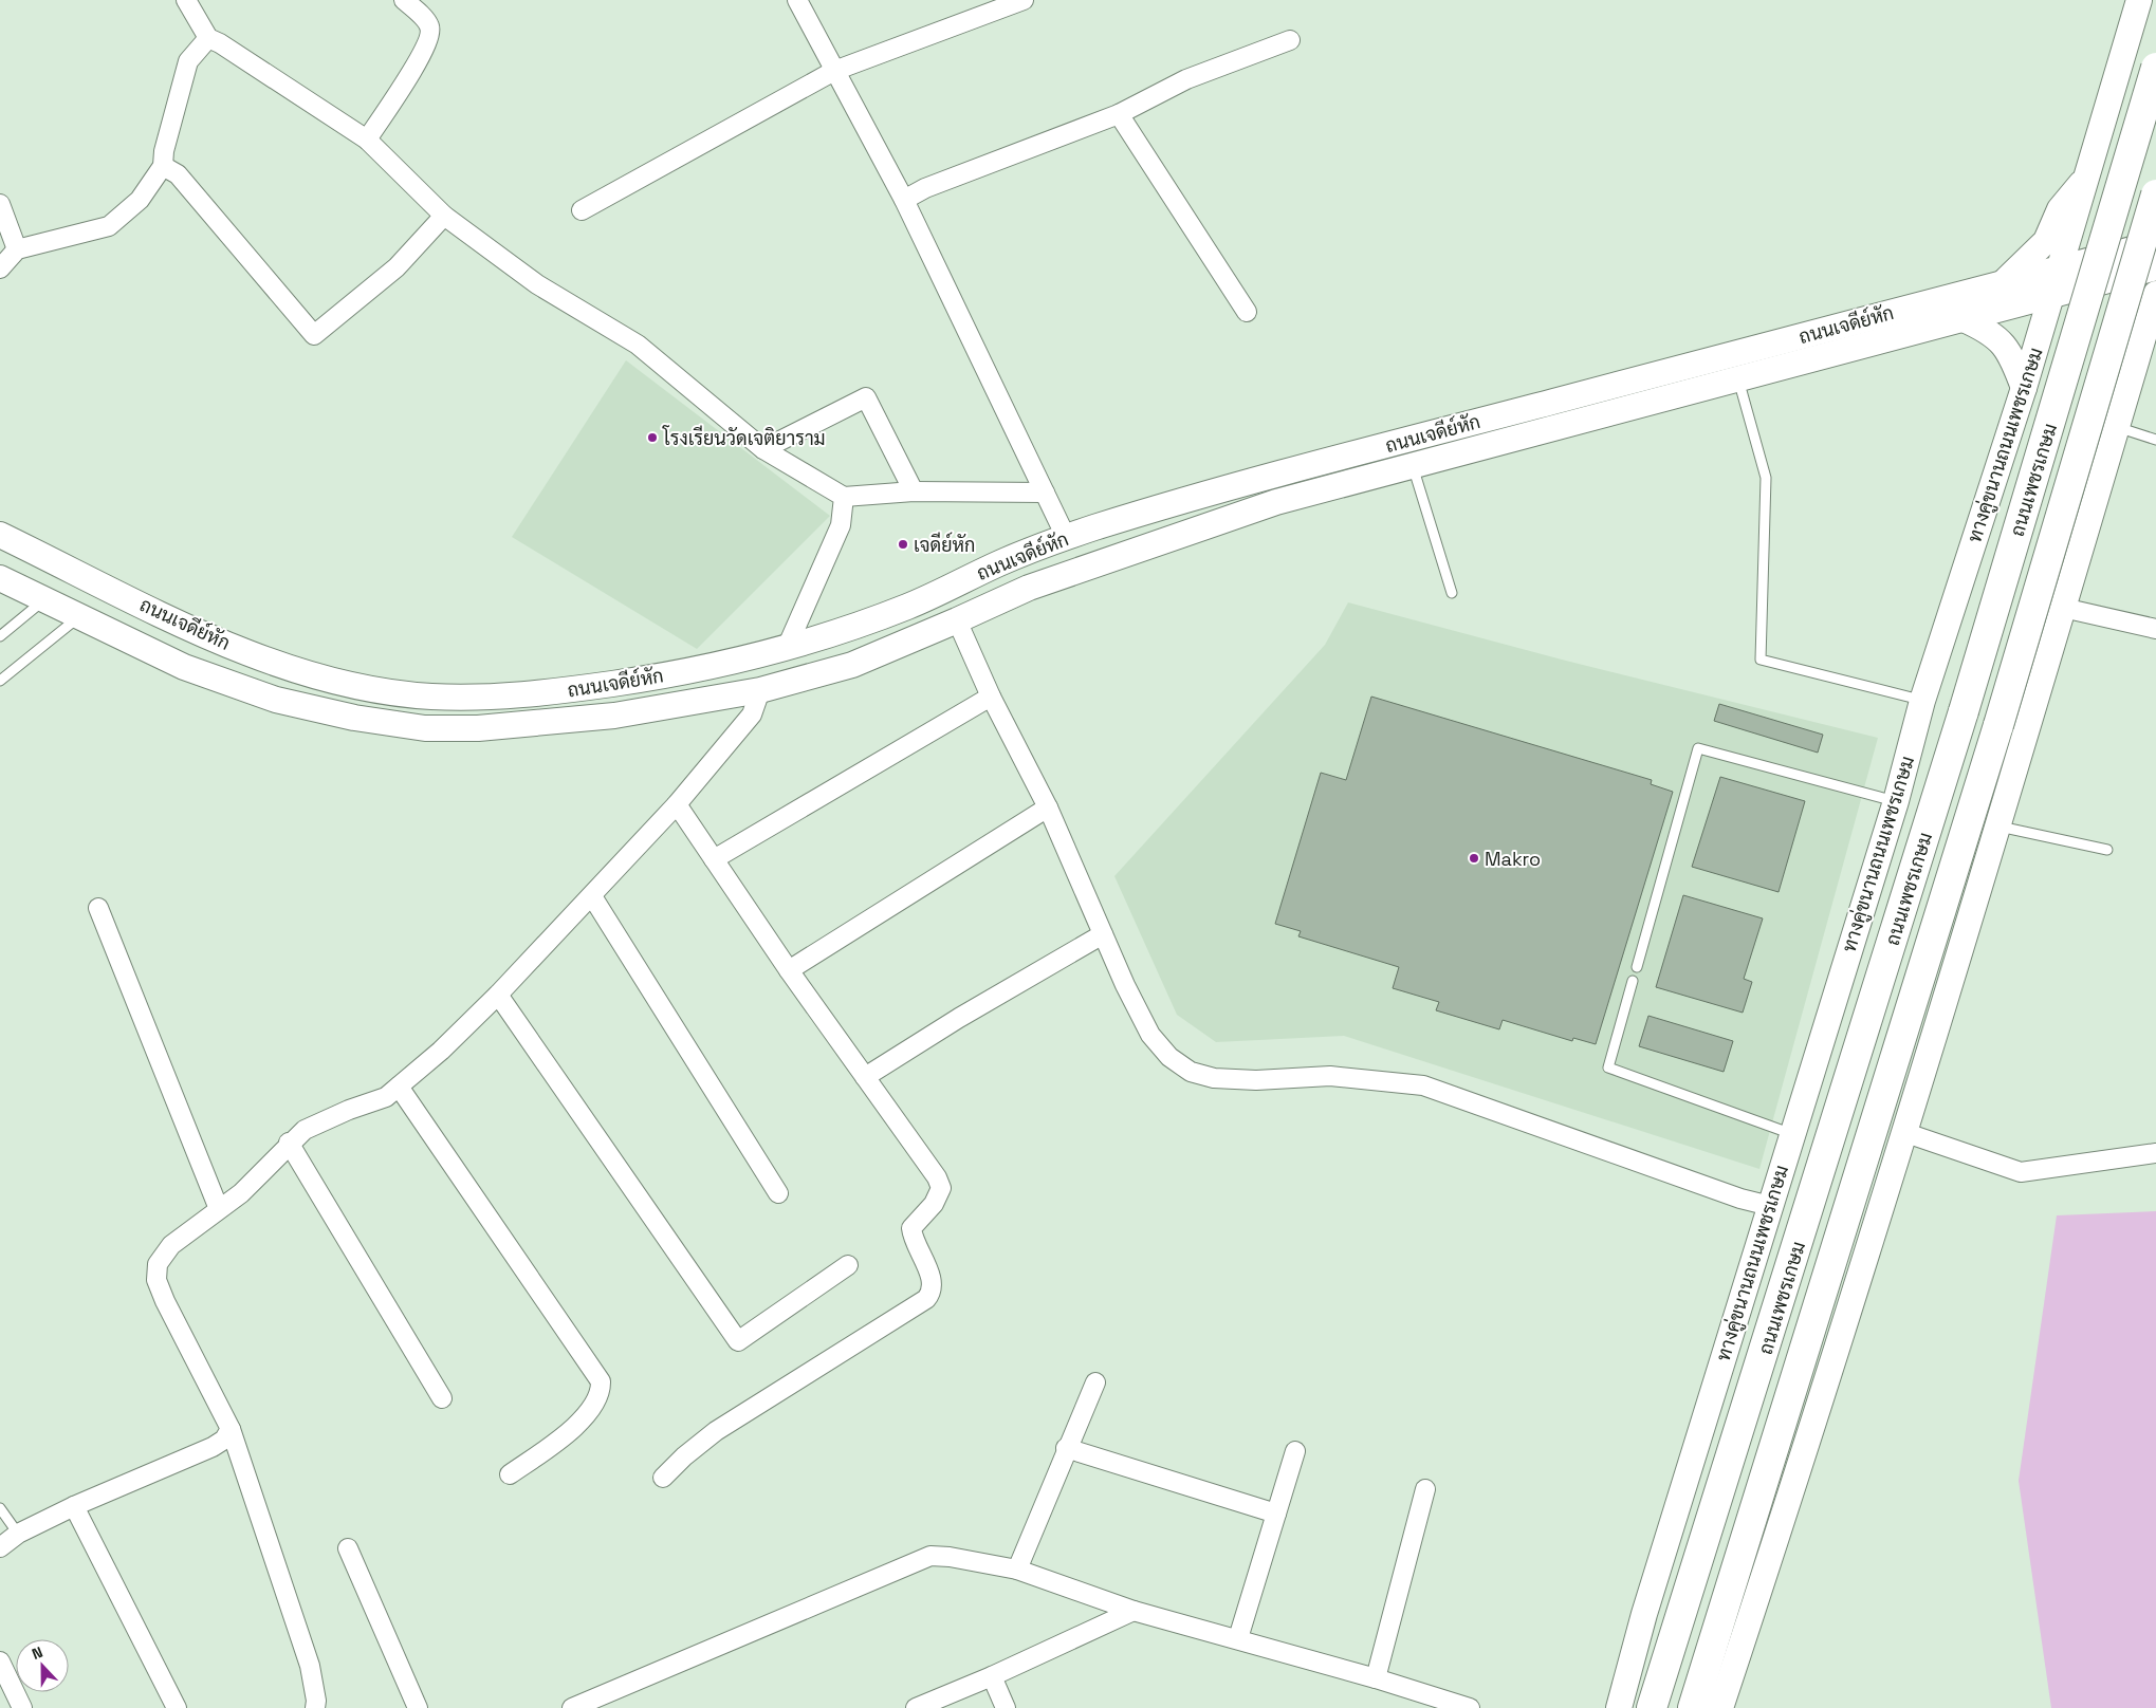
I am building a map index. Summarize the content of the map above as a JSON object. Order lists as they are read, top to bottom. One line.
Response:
{"streets":{"highway":["ถนนเพชรเกษม"],"main road":["ถนนเจดีย์หัก","ทางคู่ขนานถนนเพชรเกษม"]},"crossings":[["ถนนเจดีย์หัก","ทางคู่ขนานถนนเพชรเกษม"]],"places":["โรงเรียนวัดเจติยาราม","เจดีย์หัก","Makro"],"north":"top"}
